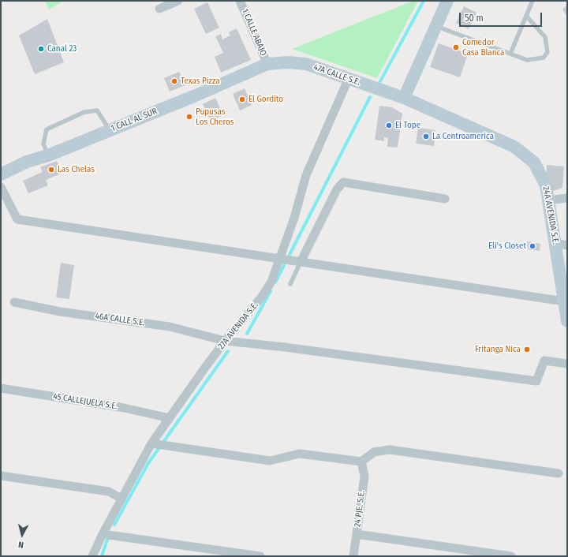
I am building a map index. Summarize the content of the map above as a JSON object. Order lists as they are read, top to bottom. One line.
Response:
{"streets":{"street":["1 CALLE ABAJO","47A CALLE S.E.","1 CALL AL SUR","24A AVENIDA S.E.","46A CALLE S.E.","27A AVENIDA S.E.","45 CALLEJUELA S.E.","24 PJE. S.E."]},"crossings":[["1 CALLE ABAJO","47A CALLE S.E."],["1 CALLE ABAJO","1 CALL AL SUR"],["47A CALLE S.E.","1 CALL AL SUR"],["47A CALLE S.E.","24A AVENIDA S.E."],["47A CALLE S.E.","27A AVENIDA S.E."],["46A CALLE S.E.","27A AVENIDA S.E."],["27A AVENIDA S.E.","45 CALLEJUELA S.E."]],"places":["Comedor Casa Blanca","Canal 23","Texas Pizza","El Gordito","Pupusas Los Cheros","El Tope","La Centroamerica","Las Chelas","Eli's Closet","Fritanga Nica"],"scale_bar":"50 m","north":"bottom"}
